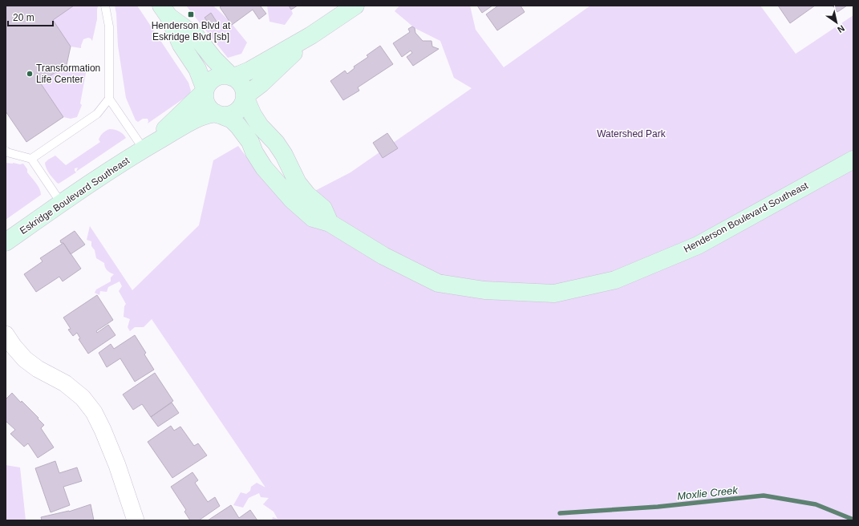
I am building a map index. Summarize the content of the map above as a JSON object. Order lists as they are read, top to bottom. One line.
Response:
{"streets":{"main road":["Eskridge Boulevard Southeast","Henderson Boulevard Southeast"]},"crossings":[["Eskridge Boulevard Southeast","Henderson Boulevard Southeast"]],"water":["Moxlie Creek"],"parks":["Watershed Park"],"places":{"transit":["Henderson Blvd at Eskridge Blvd [sb]"],"other":["Transformation Life Center"]},"scale_bar":"20 m","north":"bottom right"}
